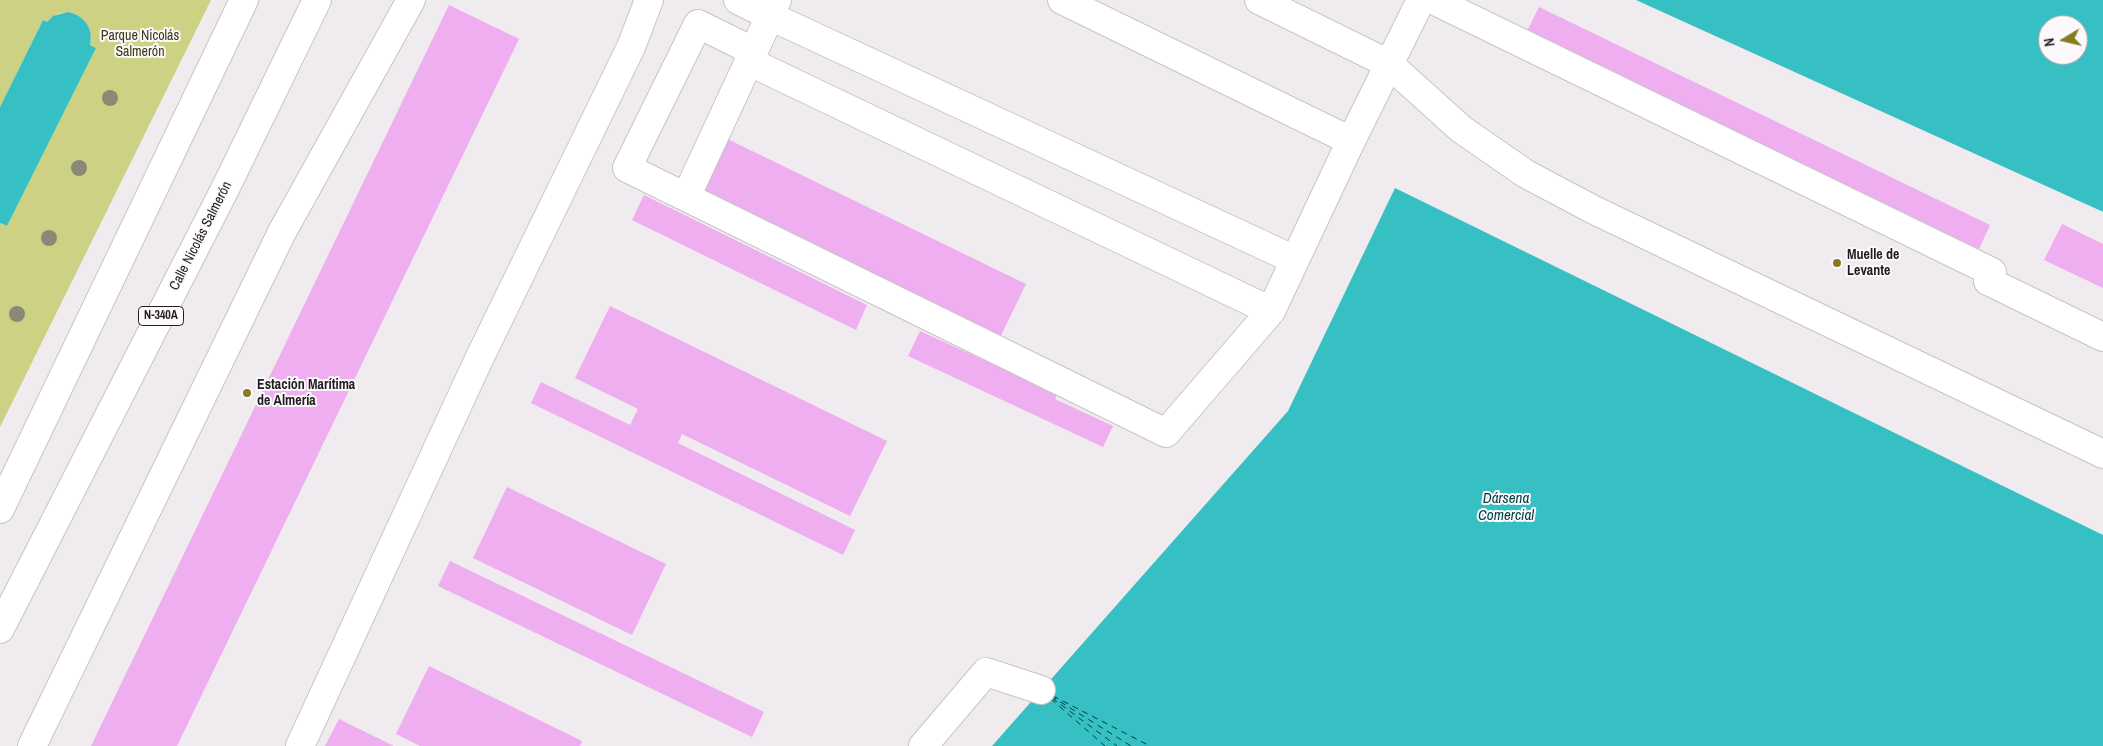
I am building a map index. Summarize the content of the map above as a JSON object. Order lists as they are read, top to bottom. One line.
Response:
{"streets":{"main road":["Calle Nicolás Salmerón","N-340A"]},"water":["Dársena Comercial"],"parks":["Parque Nicolás Salmerón"],"places":["Muelle de Levante","Estación Marítima de Almería"],"north":"left"}
